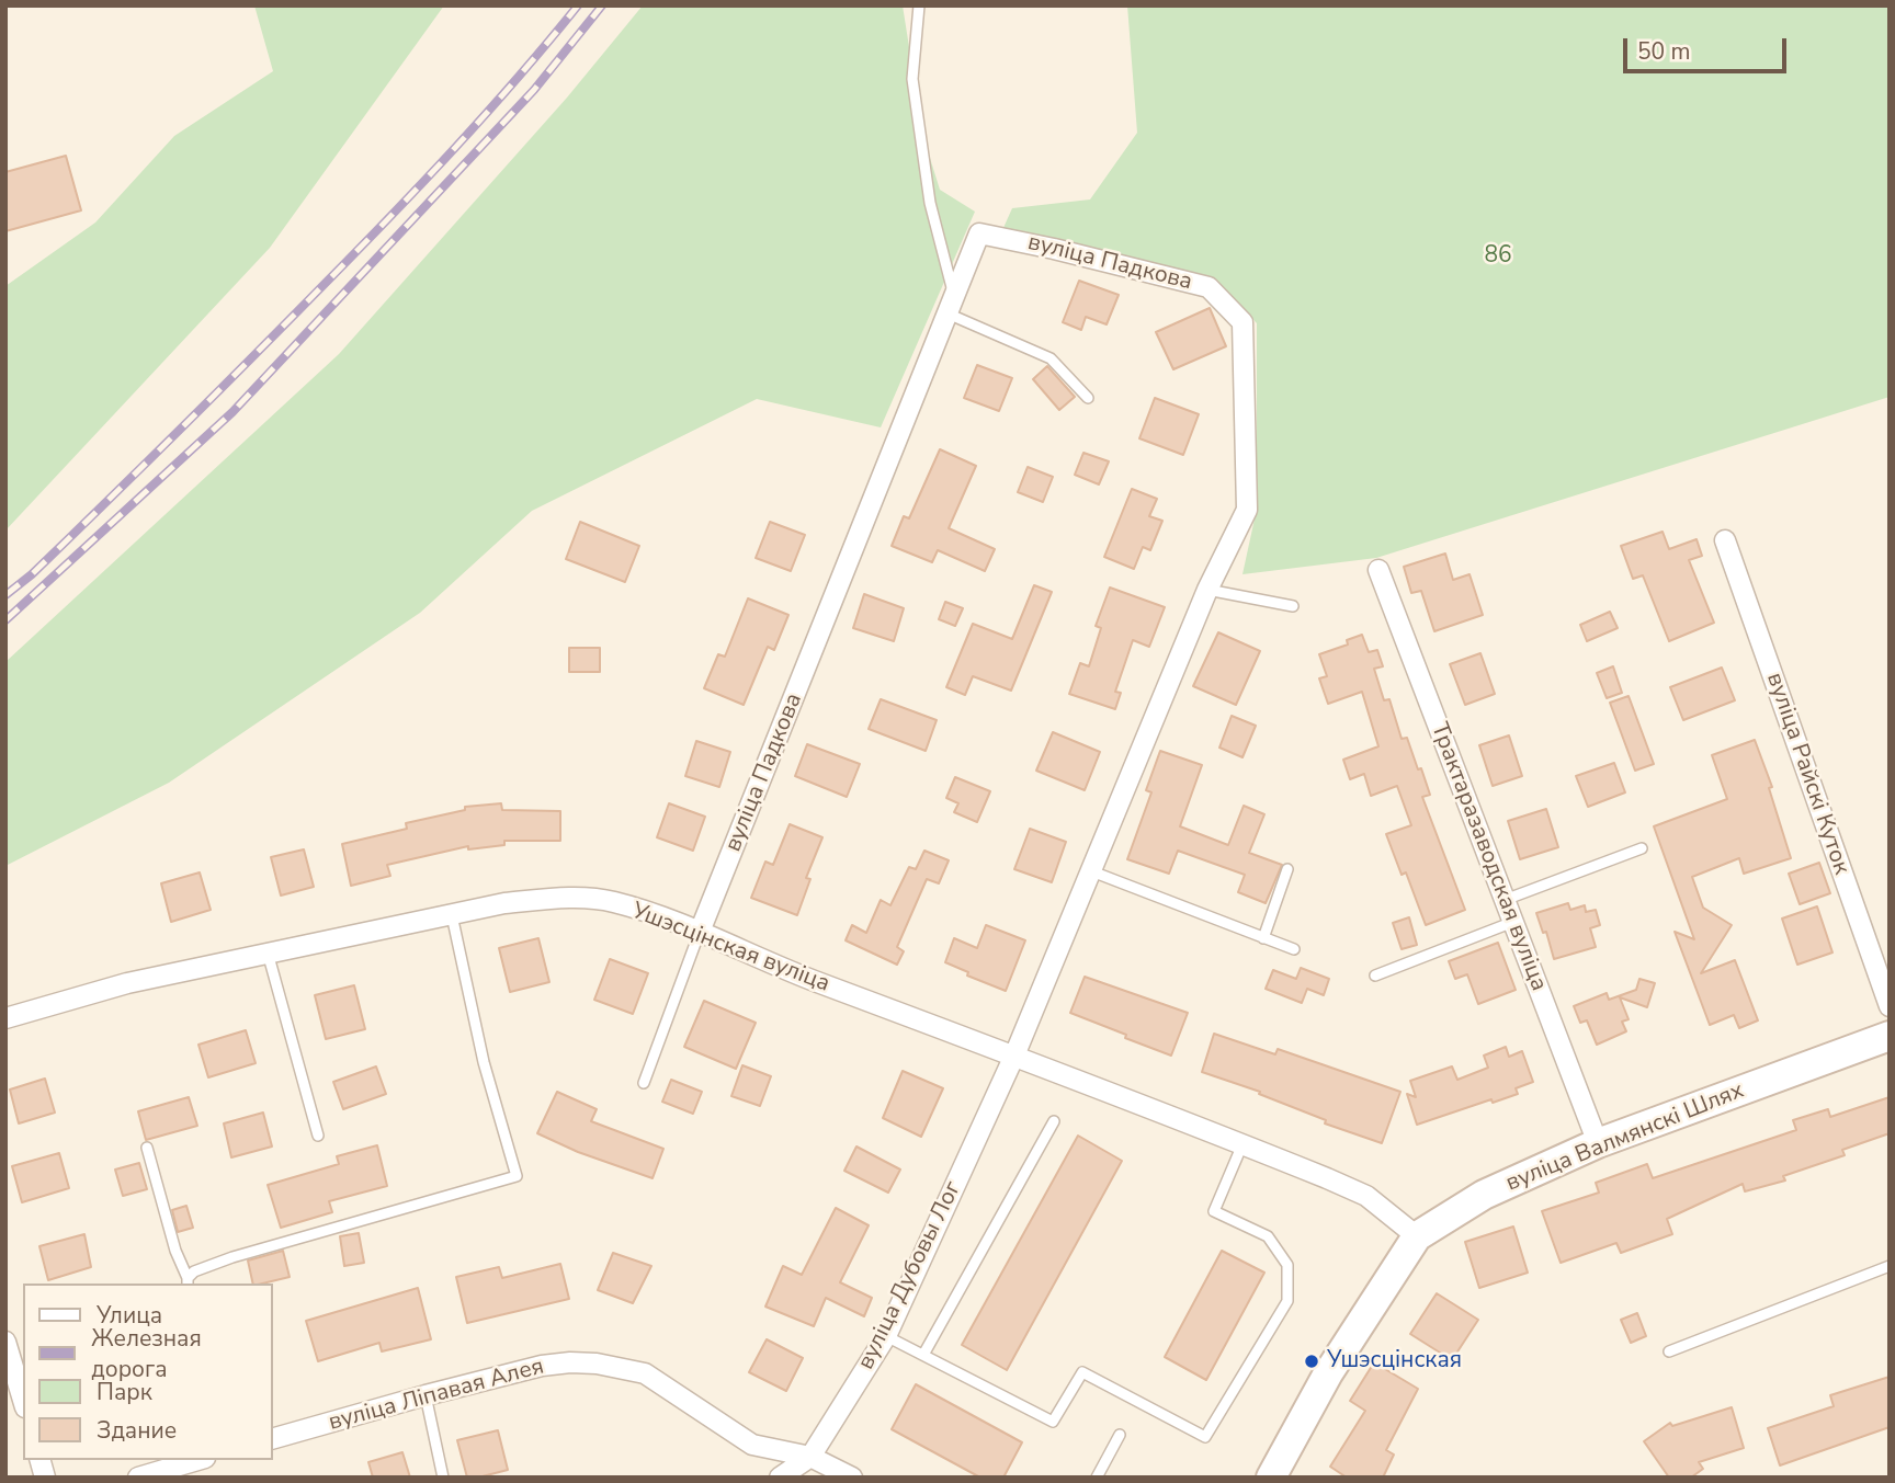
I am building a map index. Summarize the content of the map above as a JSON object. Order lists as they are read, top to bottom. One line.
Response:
{"streets":{"street":["вуліца Падкова","вуліца Райскі Куток","Трактаразаводская вуліца","Ушэсцінская вуліца","вуліца Валмянскі Шлях","вуліца Дубовы Лог","вуліца Ліпавая Алея"]},"crossings":[["вуліца Падкова","Ушэсцінская вуліца"],["вуліца Падкова","вуліца Дубовы Лог"],["Трактаразаводская вуліца","вуліца Валмянскі Шлях"],["Ушэсцінская вуліца","вуліца Валмянскі Шлях"],["Ушэсцінская вуліца","вуліца Дубовы Лог"],["вуліца Дубовы Лог","вуліца Ліпавая Алея"]],"parks":["86"],"places":["Ушэсцінская"],"legend":["Улица","Железная дорога","Парк","Здание"],"scale_bar":"50 m"}
